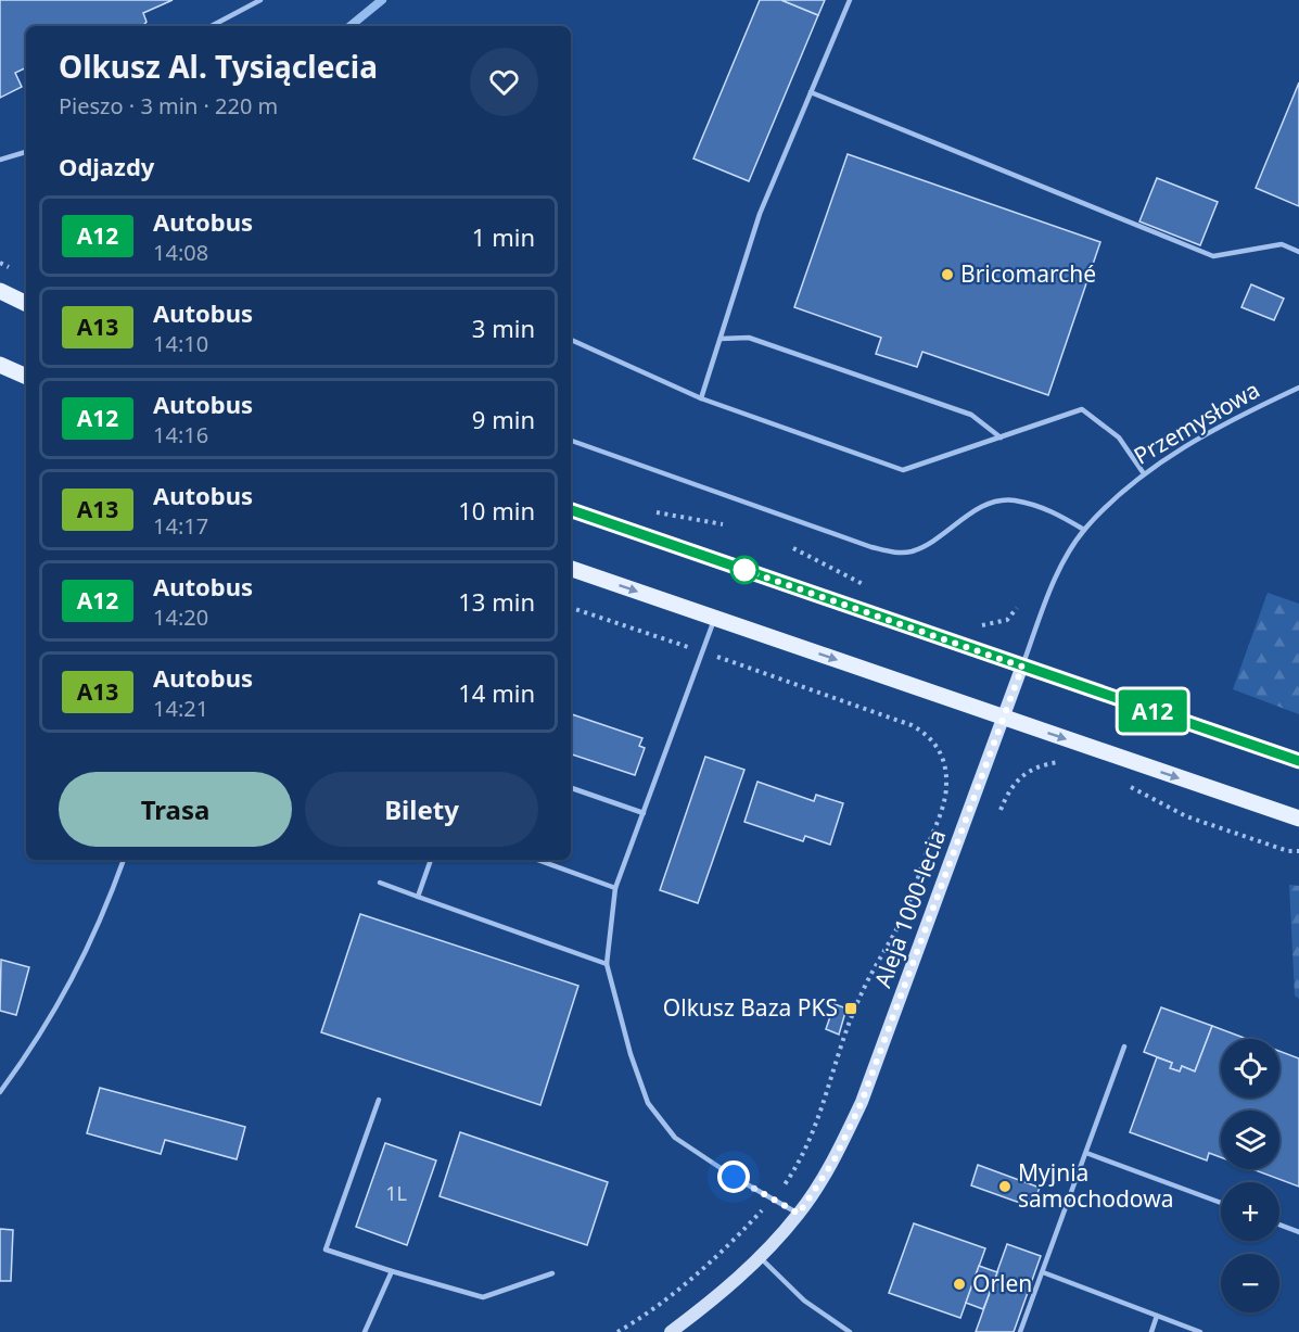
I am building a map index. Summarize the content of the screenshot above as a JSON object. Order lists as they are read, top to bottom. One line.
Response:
{"streets":{"street":["Aleja 1000-lecia"],"lane":["Przemysłowa"]},"crossings":[["Przemysłowa","Aleja 1000-lecia"]],"places":{"other":["Bricomarché","Myjnia samochodowa","Orlen"],"transit":["Olkusz Baza PKS"]},"lines":["bus line A12"],"house_numbers":["1L"],"page":{"on_map":"A12","heading":[["Olkusz Al. Tysiąclecia","Pieszo · 3 min · 220 m"],"Odjazdy"],"list":[{"mark":"A12","name":"Autobus","note":"14:08","value":"1 min"},{"mark":"A13","name":"Autobus","note":"14:10","value":"3 min"},{"mark":"A12","name":"Autobus","note":"14:16","value":"9 min"},{"mark":"A13","name":"Autobus","note":"14:17","value":"10 min"},{"mark":"A12","name":"Autobus","note":"14:20","value":"13 min"},{"mark":"A13","name":"Autobus","note":"14:21","value":"14 min"}],"buttons":["Trasa","Bilety"],"map_buttons":["+","−"]}}
